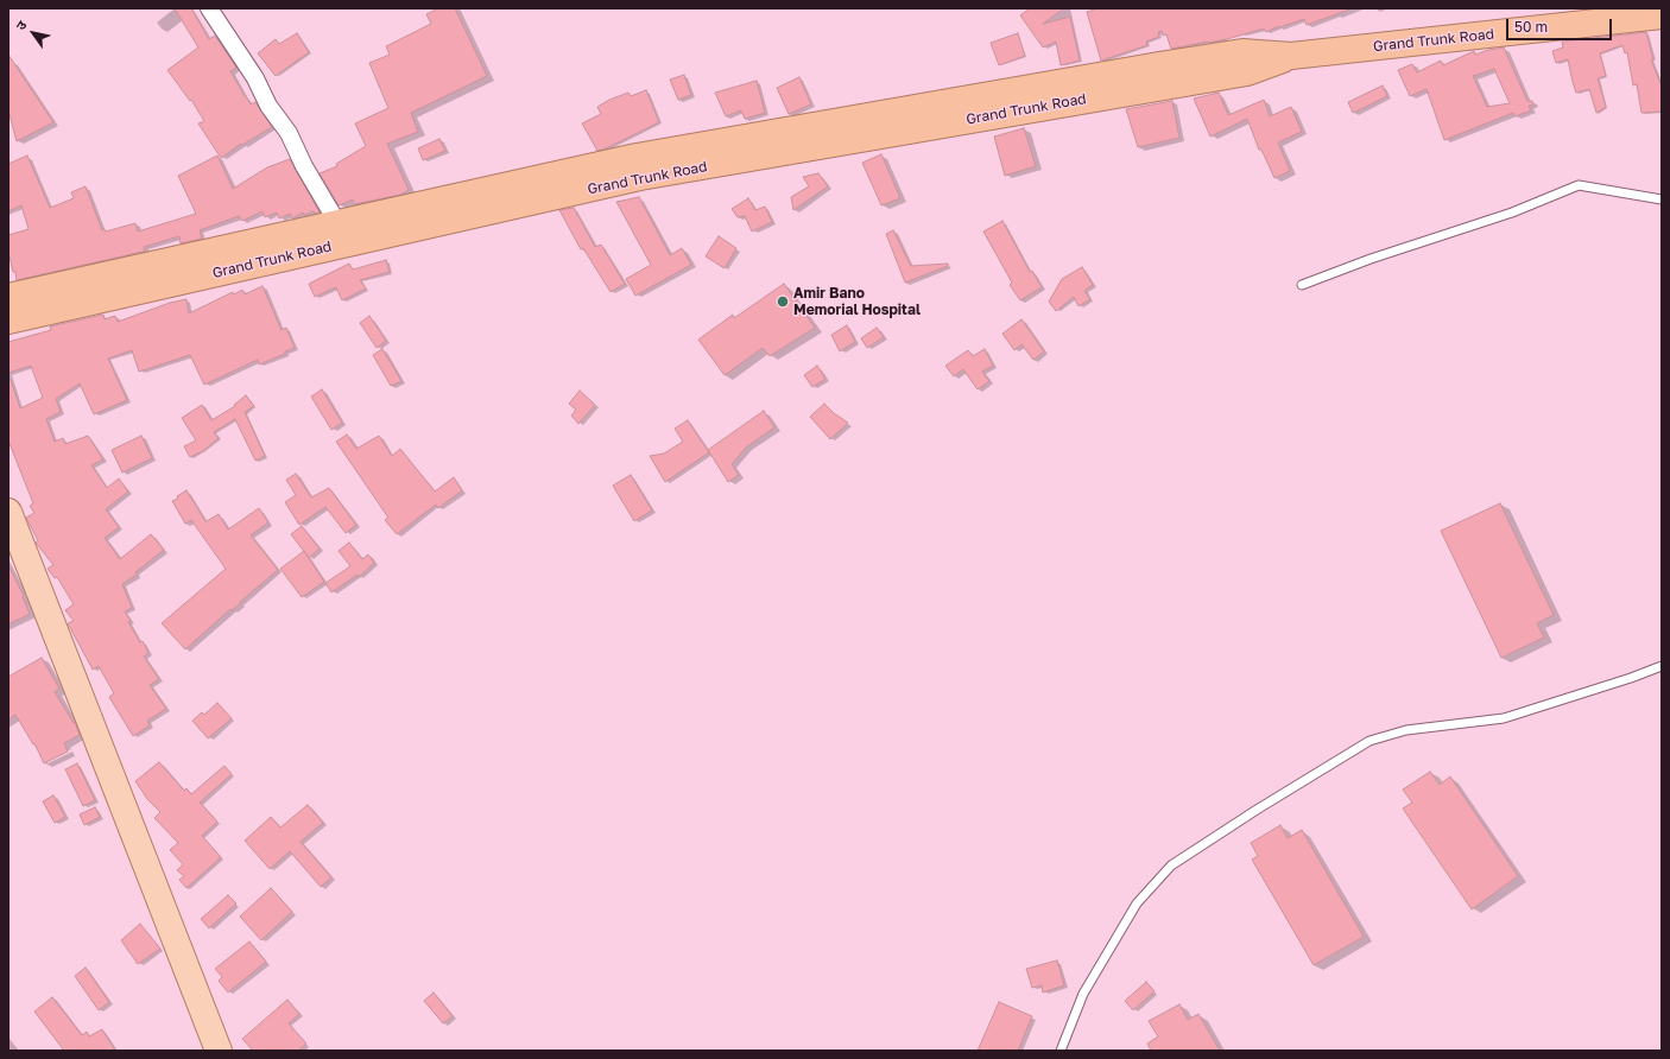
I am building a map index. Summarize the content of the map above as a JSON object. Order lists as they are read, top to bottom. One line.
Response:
{"streets":{"highway":["Grand Trunk Road"]},"places":["Amir Bano Memorial Hospital"],"scale_bar":"50 m","north":"top left"}
